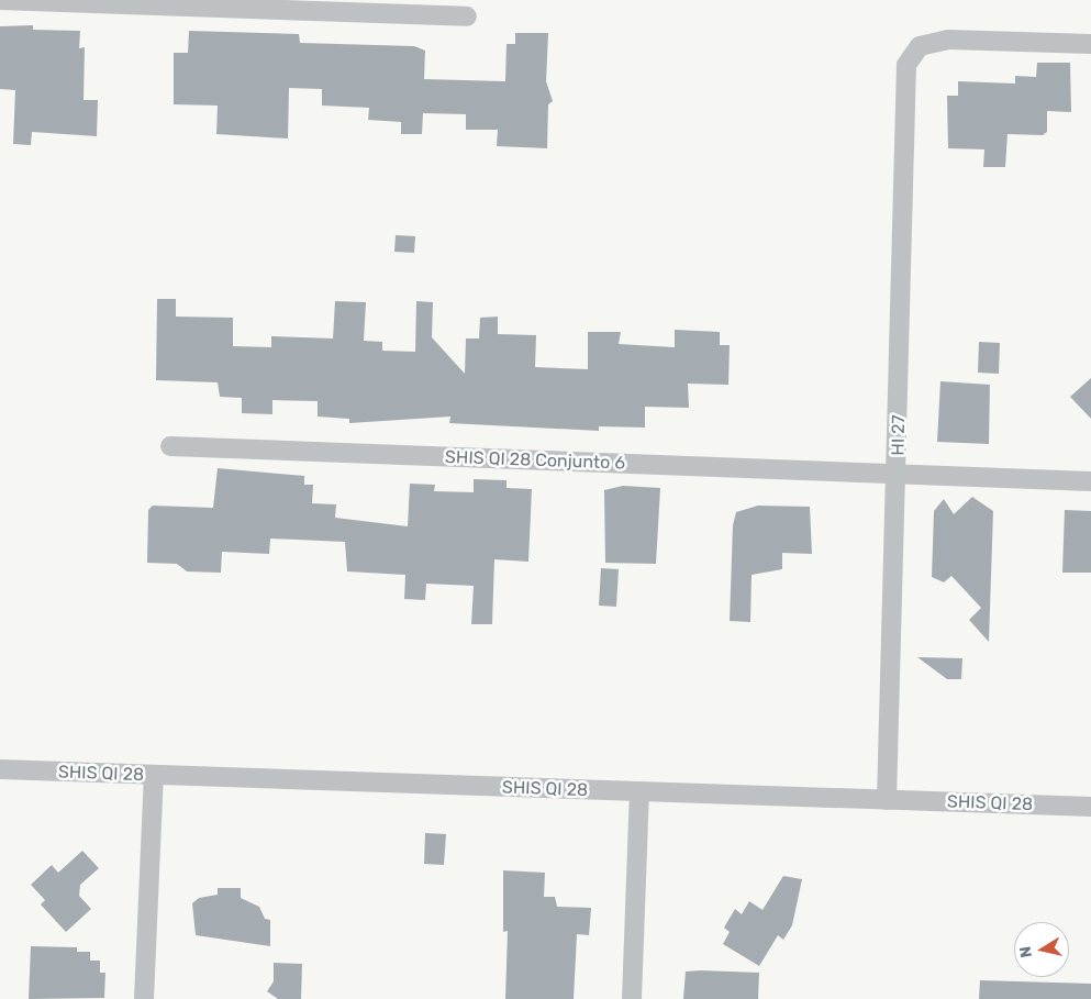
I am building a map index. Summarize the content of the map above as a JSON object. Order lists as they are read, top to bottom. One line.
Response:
{"streets":{"street":["HI 27","SHIS QI 28 Conjunto 6","SHIS QI 28"]},"crossings":[["HI 27","SHIS QI 28 Conjunto 6"],["HI 27","SHIS QI 28"]],"north":"left"}
